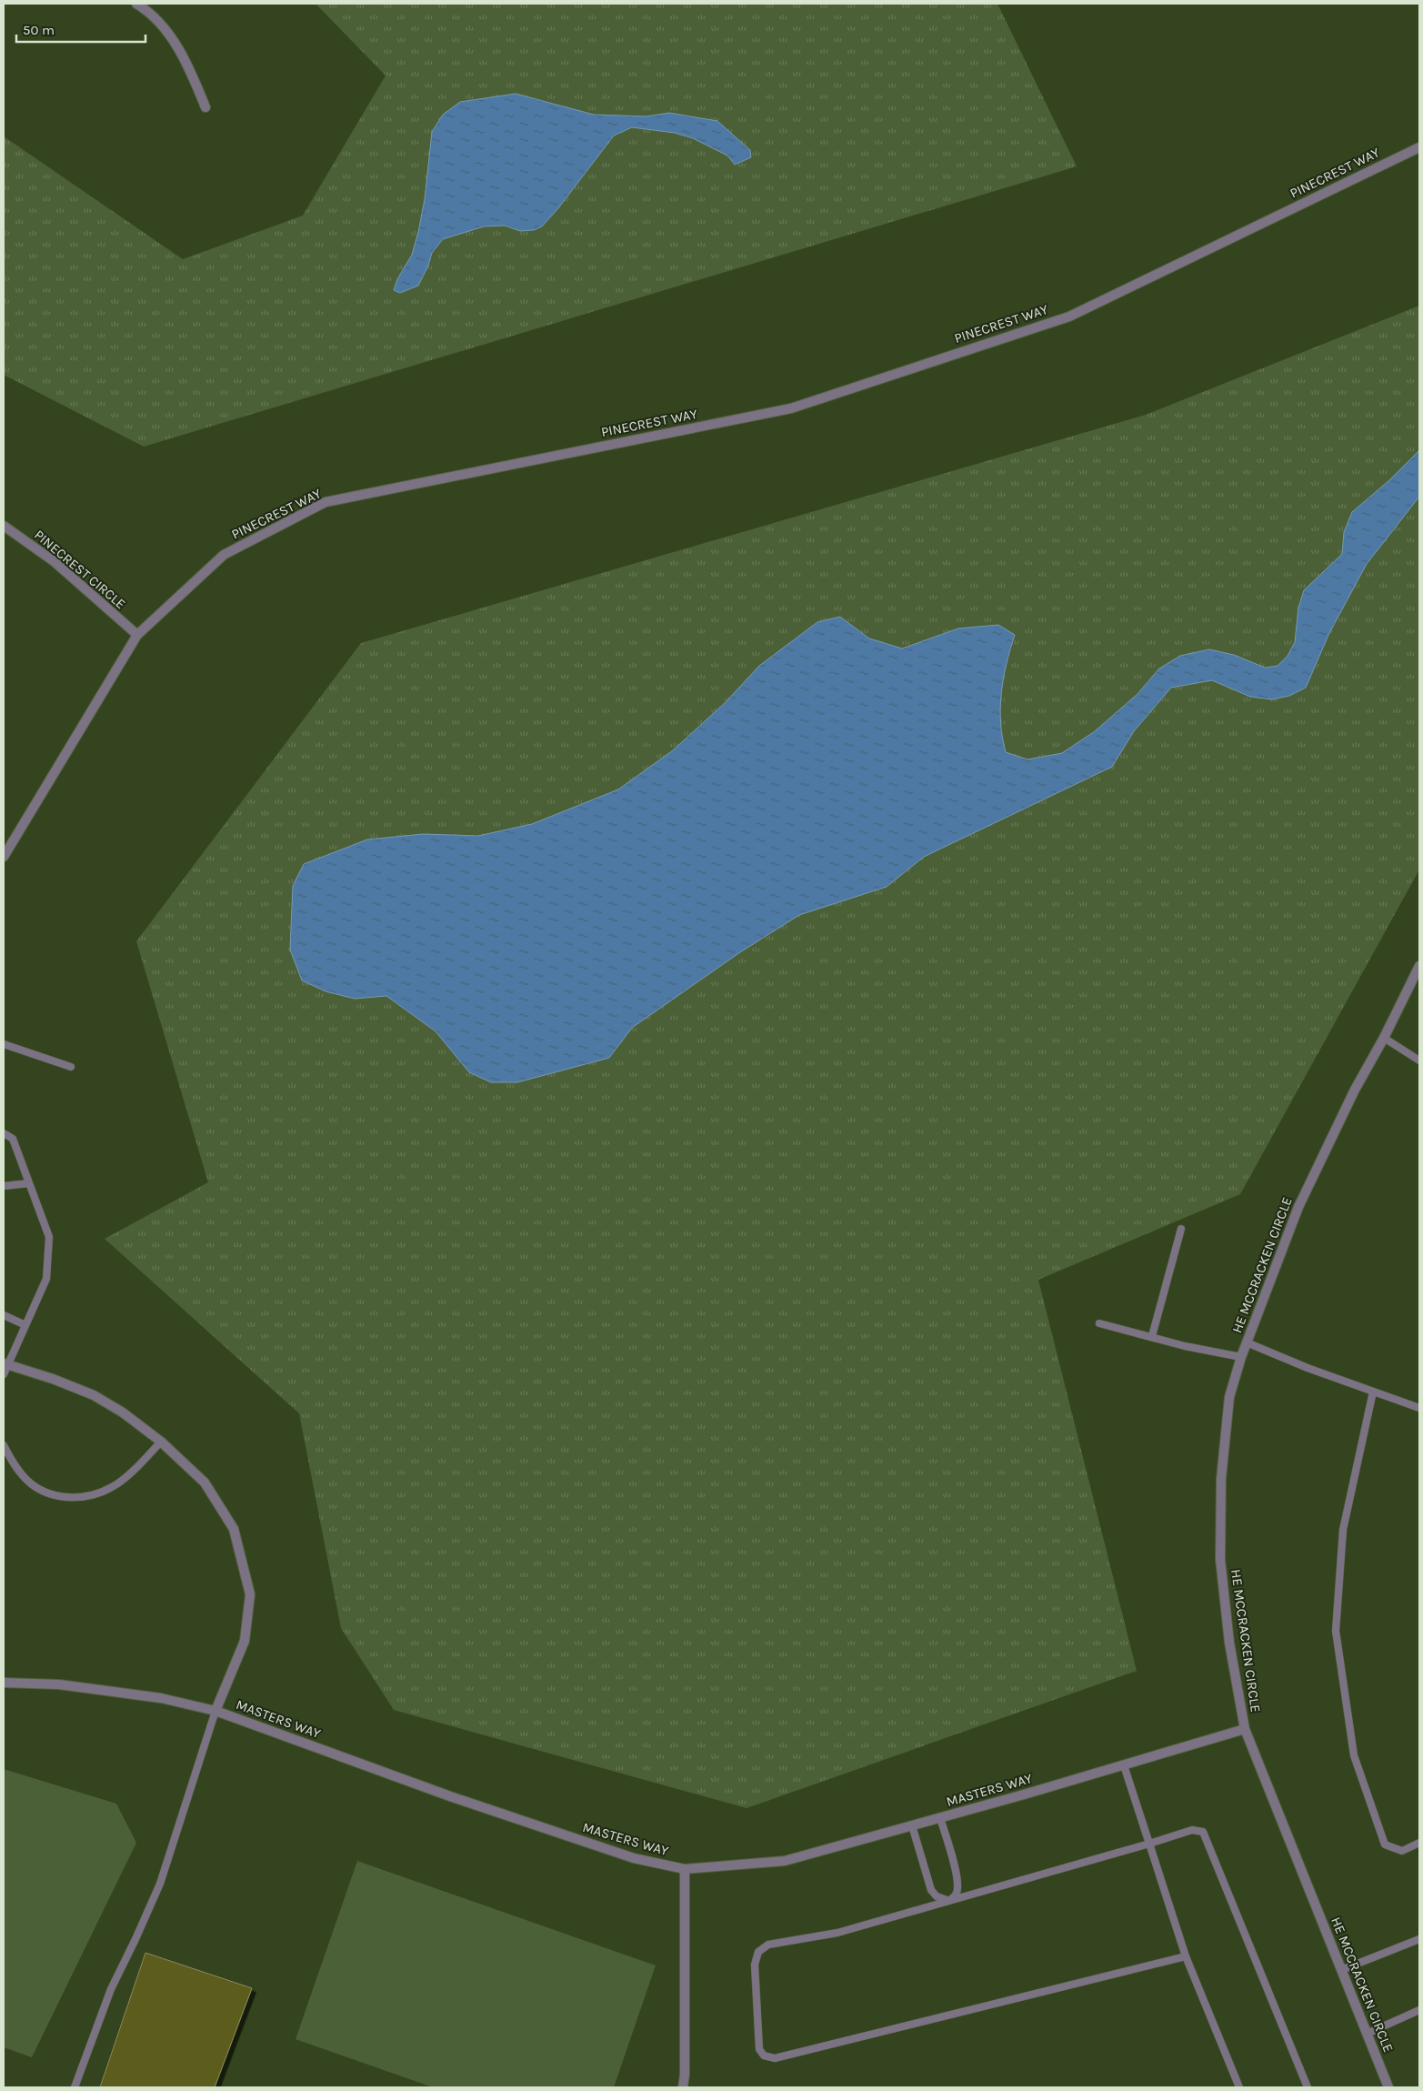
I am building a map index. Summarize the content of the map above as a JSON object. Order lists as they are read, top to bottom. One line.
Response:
{"streets":{"street":["PINECREST WAY","PINECREST CIRCLE","HE MCCRACKEN CIRCLE","MASTERS WAY"]},"crossings":[["PINECREST WAY","PINECREST CIRCLE"],["HE MCCRACKEN CIRCLE","MASTERS WAY"]],"scale_bar":"50 m"}
